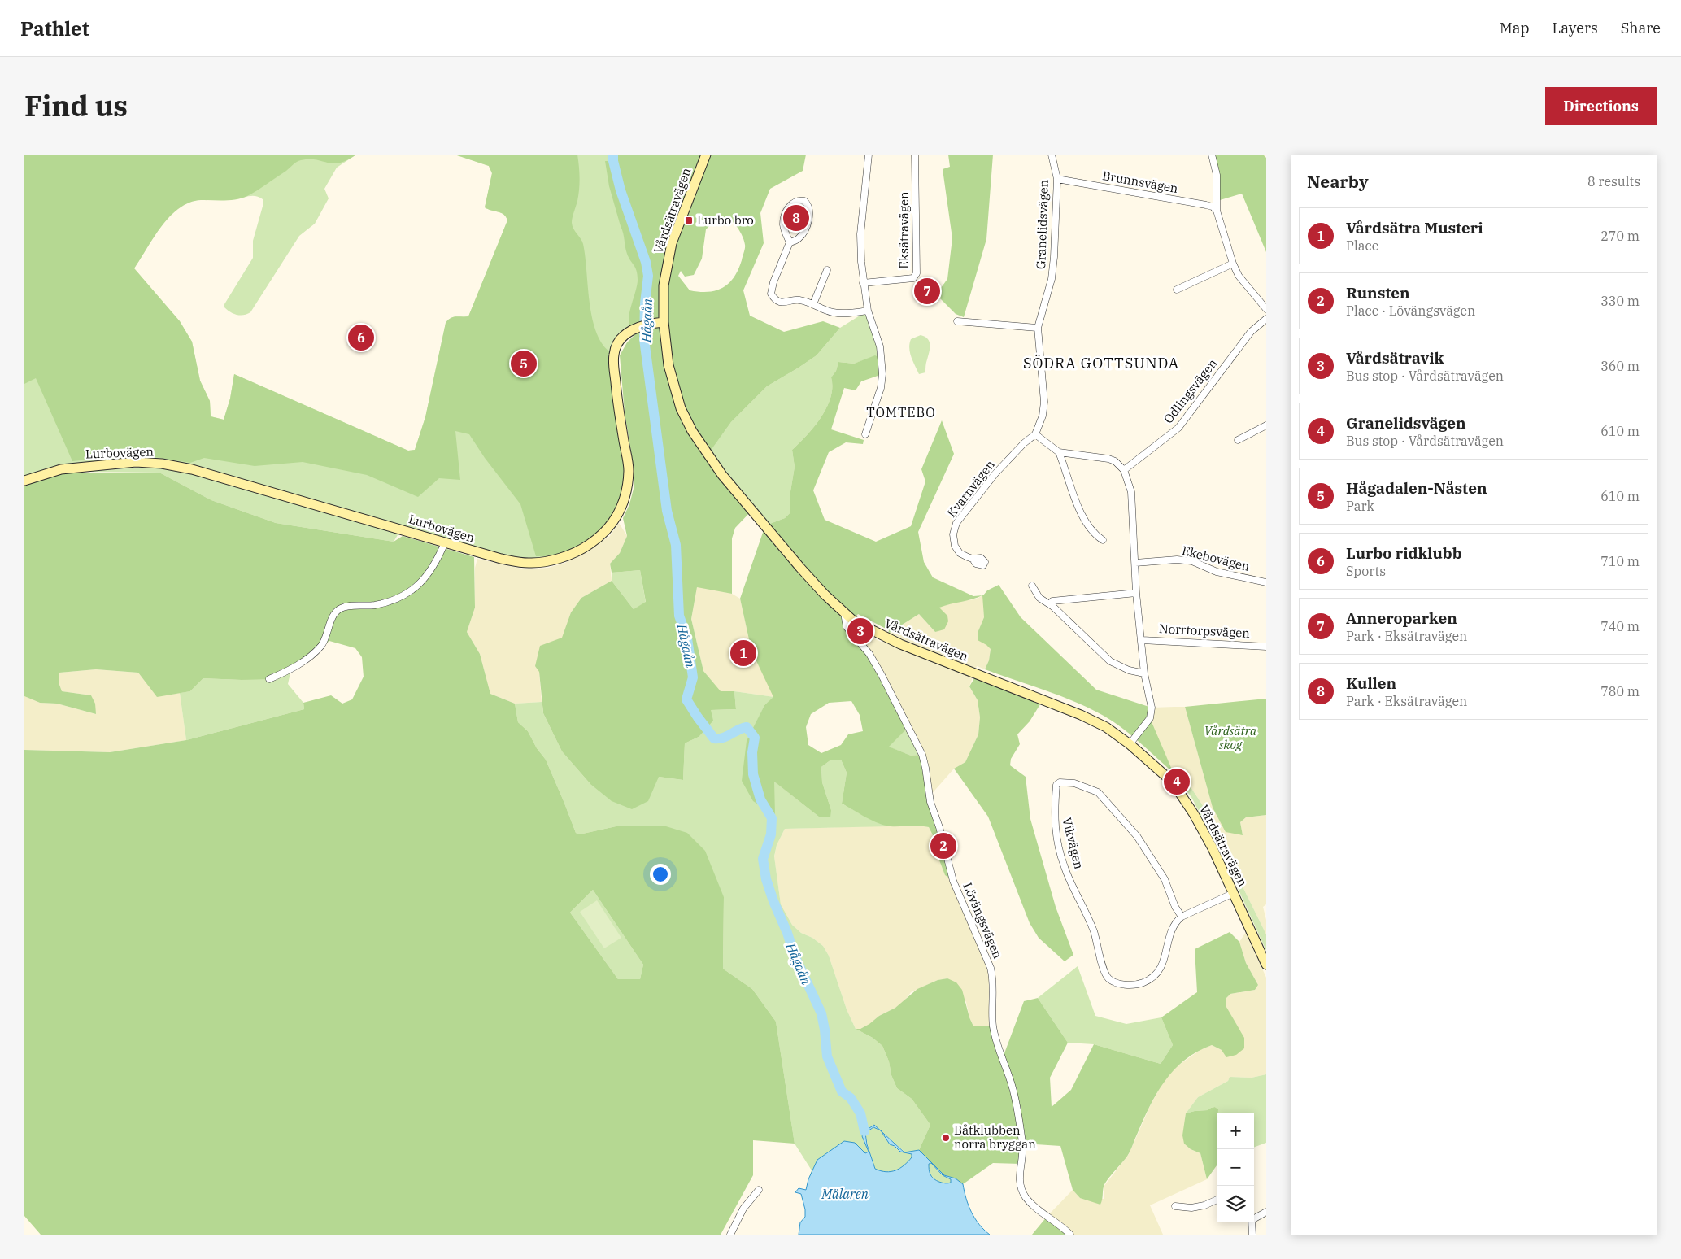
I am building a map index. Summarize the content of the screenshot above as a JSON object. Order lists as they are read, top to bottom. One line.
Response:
{"streets":{"street":["Brunnsvägen","Vårdsätravägen","Granelidsvägen","Eksätravägen","Odlingsvägen","Lurbovägen","Kvarnvägen","Ekebovägen","Norrtorpsvägen","Vikvägen","Lövängsvägen"]},"crossings":[["Brunnsvägen","Granelidsvägen"],["Vårdsätravägen","Lurbovägen"],["Vårdsätravägen","Lövängsvägen"],["Granelidsvägen","Kvarnvägen"]],"districts":["SÖDRA GOTTSUNDA","TOMTEBO"],"water":["Hågaån","Mälaren"],"parks":["Vårdsätra skog"],"places":{"transit":["Lurbo bro"],"other":["Båtklubben norra bryggan"]},"page":{"header":"Pathlet","nav":["Map","Layers","Share"],"title":"Find us","buttons":"Directions","heading":["Nearby","8 results"],"pins":["8","7","6","5","3","1","4","2"],"list":[{"mark":"1","name":"Vårdsätra Musteri","note":"Place","value":"270 m"},{"mark":"2","name":"Runsten","note":"Place · Lövängsvägen","value":"330 m"},{"mark":"3","name":"Vårdsätravik","note":"Bus stop · Vårdsätravägen","value":"360 m"},{"mark":"4","name":"Granelidsvägen","note":"Bus stop · Vårdsätravägen","value":"610 m"},{"mark":"5","name":"Hågadalen-Nåsten","note":"Park","value":"610 m"},{"mark":"6","name":"Lurbo ridklubb","note":"Sports","value":"710 m"},{"mark":"7","name":"Anneroparken","note":"Park · Eksätravägen","value":"740 m"},{"mark":"8","name":"Kullen","note":"Park · Eksätravägen","value":"780 m"}],"map_buttons":["+","−"]}}
